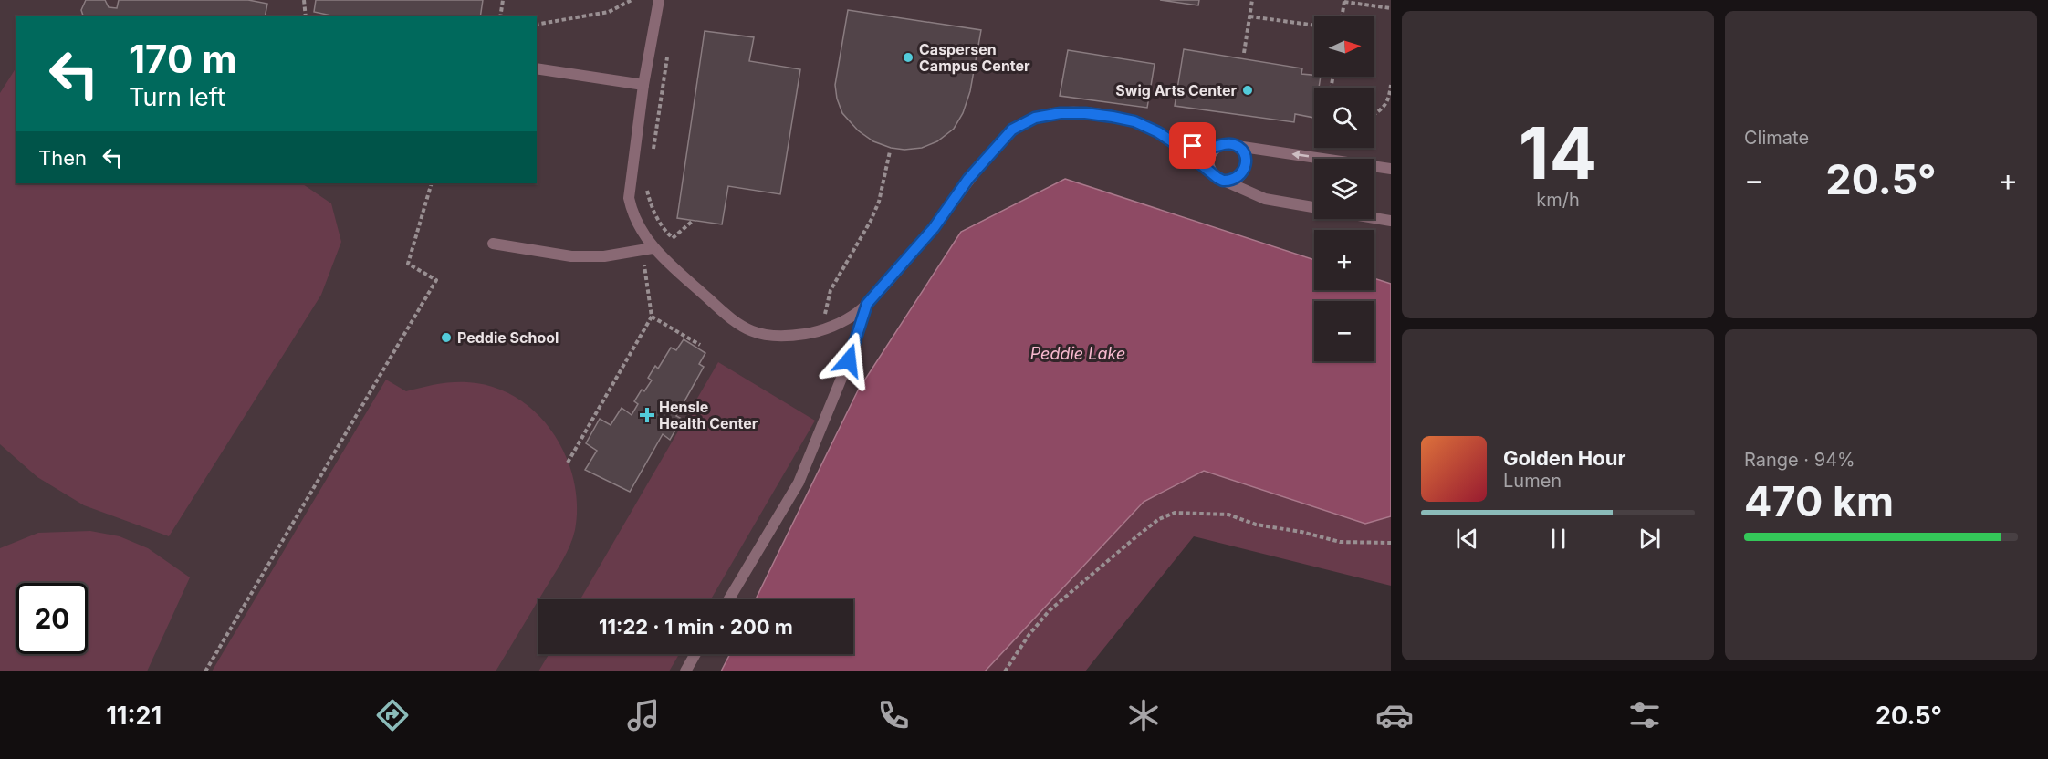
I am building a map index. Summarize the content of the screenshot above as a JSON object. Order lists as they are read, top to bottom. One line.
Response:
{"water":["Peddie Lake"],"places":{"other":["Caspersen Campus Center","Swig Arts Center","Peddie School"],"health":["Hensle Health Center"]},"north":"right","page":{"tile":[["14","km/h"],"Climate",["Range · 94%","470 km"]],"map_buttons":["+","−"],"turn":["170 m","Turn left"],"then":"Then","heat":["−","20.5°","+"],"song":["Golden Hour","Lumen"],"limit":"20","trip":"11:22 · 1 min · 200 m","tabs":["11:21","20.5°"]}}
